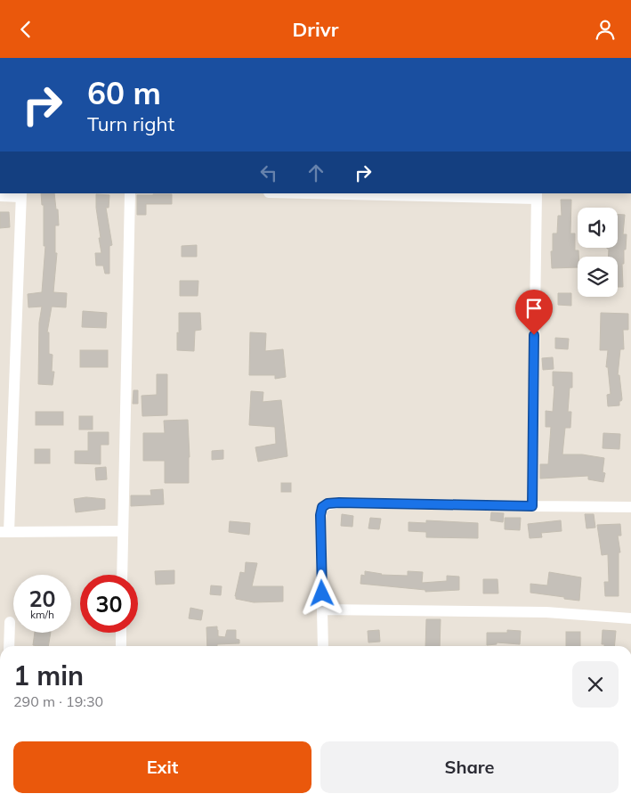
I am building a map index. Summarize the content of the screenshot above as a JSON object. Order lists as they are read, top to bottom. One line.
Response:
{"page":{"header":"Drivr","turn":["60 m","Turn right"],"speed":"20 km/h","limit":"30","heading":["1 min","290 m · 19:30"],"buttons":["Exit","Share"]}}
